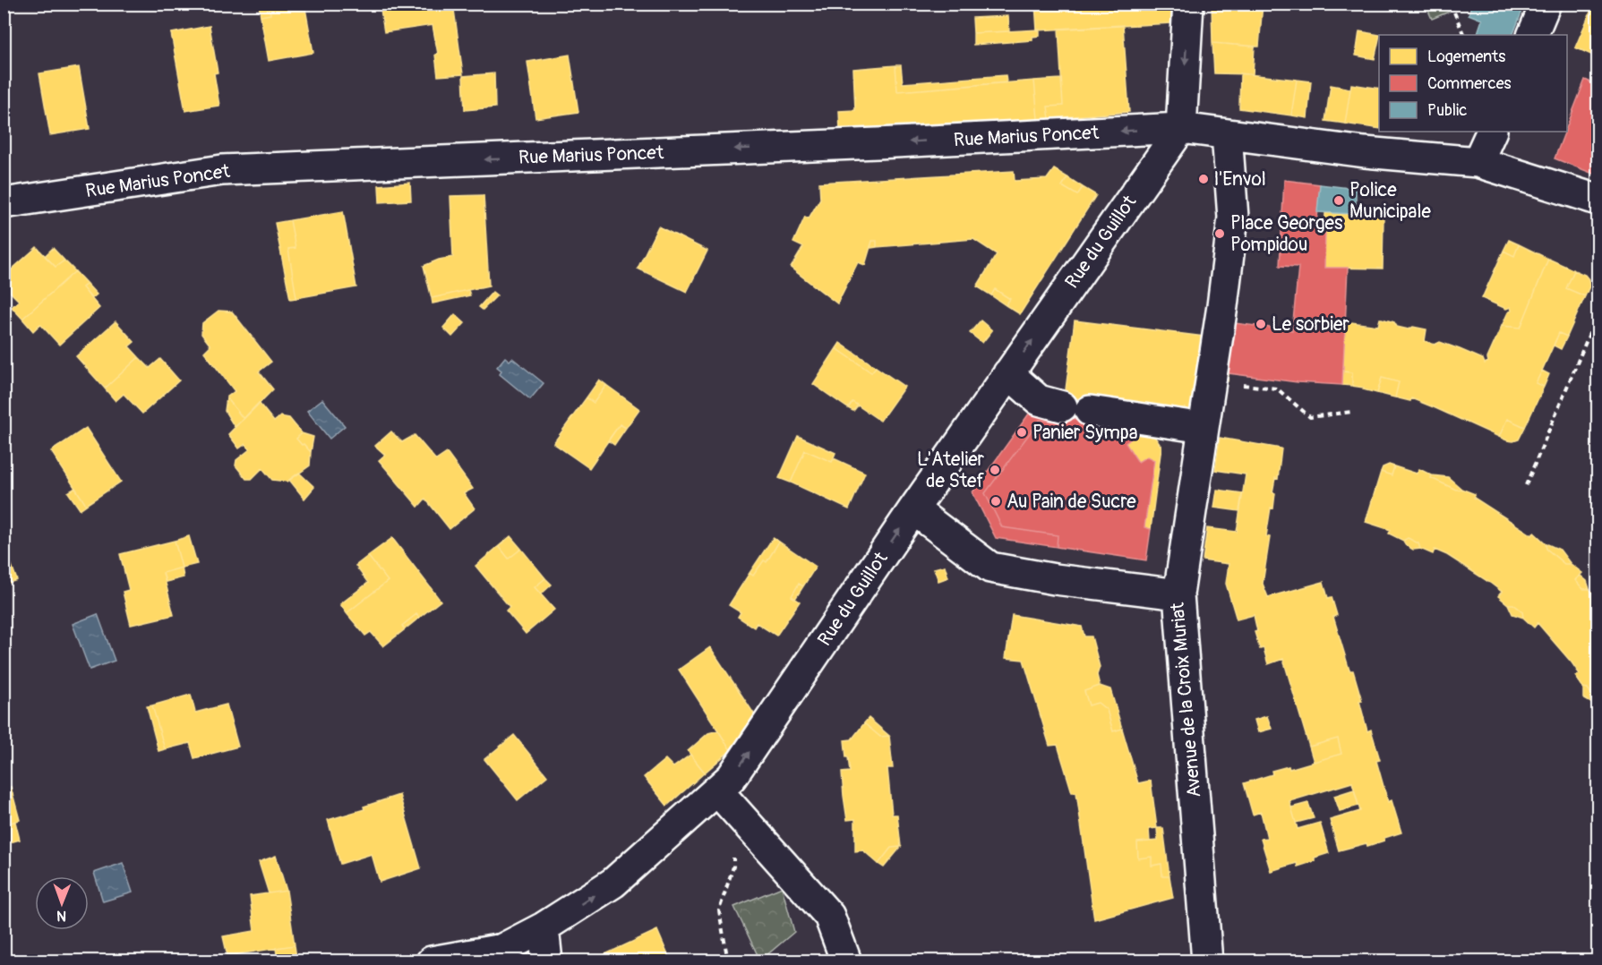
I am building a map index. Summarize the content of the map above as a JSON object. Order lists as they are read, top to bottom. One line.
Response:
{"streets":{"street":["Rue Marius Poncet","Rue du Guillot","Avenue de la Croix Muriat"]},"crossings":[["Rue Marius Poncet","Rue du Guillot"],["Rue du Guillot","Avenue de la Croix Muriat"]],"one_way":["Rue Marius Poncet","Rue du Guillot"],"places":["l'Envol","Police Municipale","Place Georges Pompidou","Le sorbier","Panier Sympa","L'Atelier de Stef","Au Pain de Sucre"],"legend":["Logements","Commerces","Public"],"north":"bottom"}
